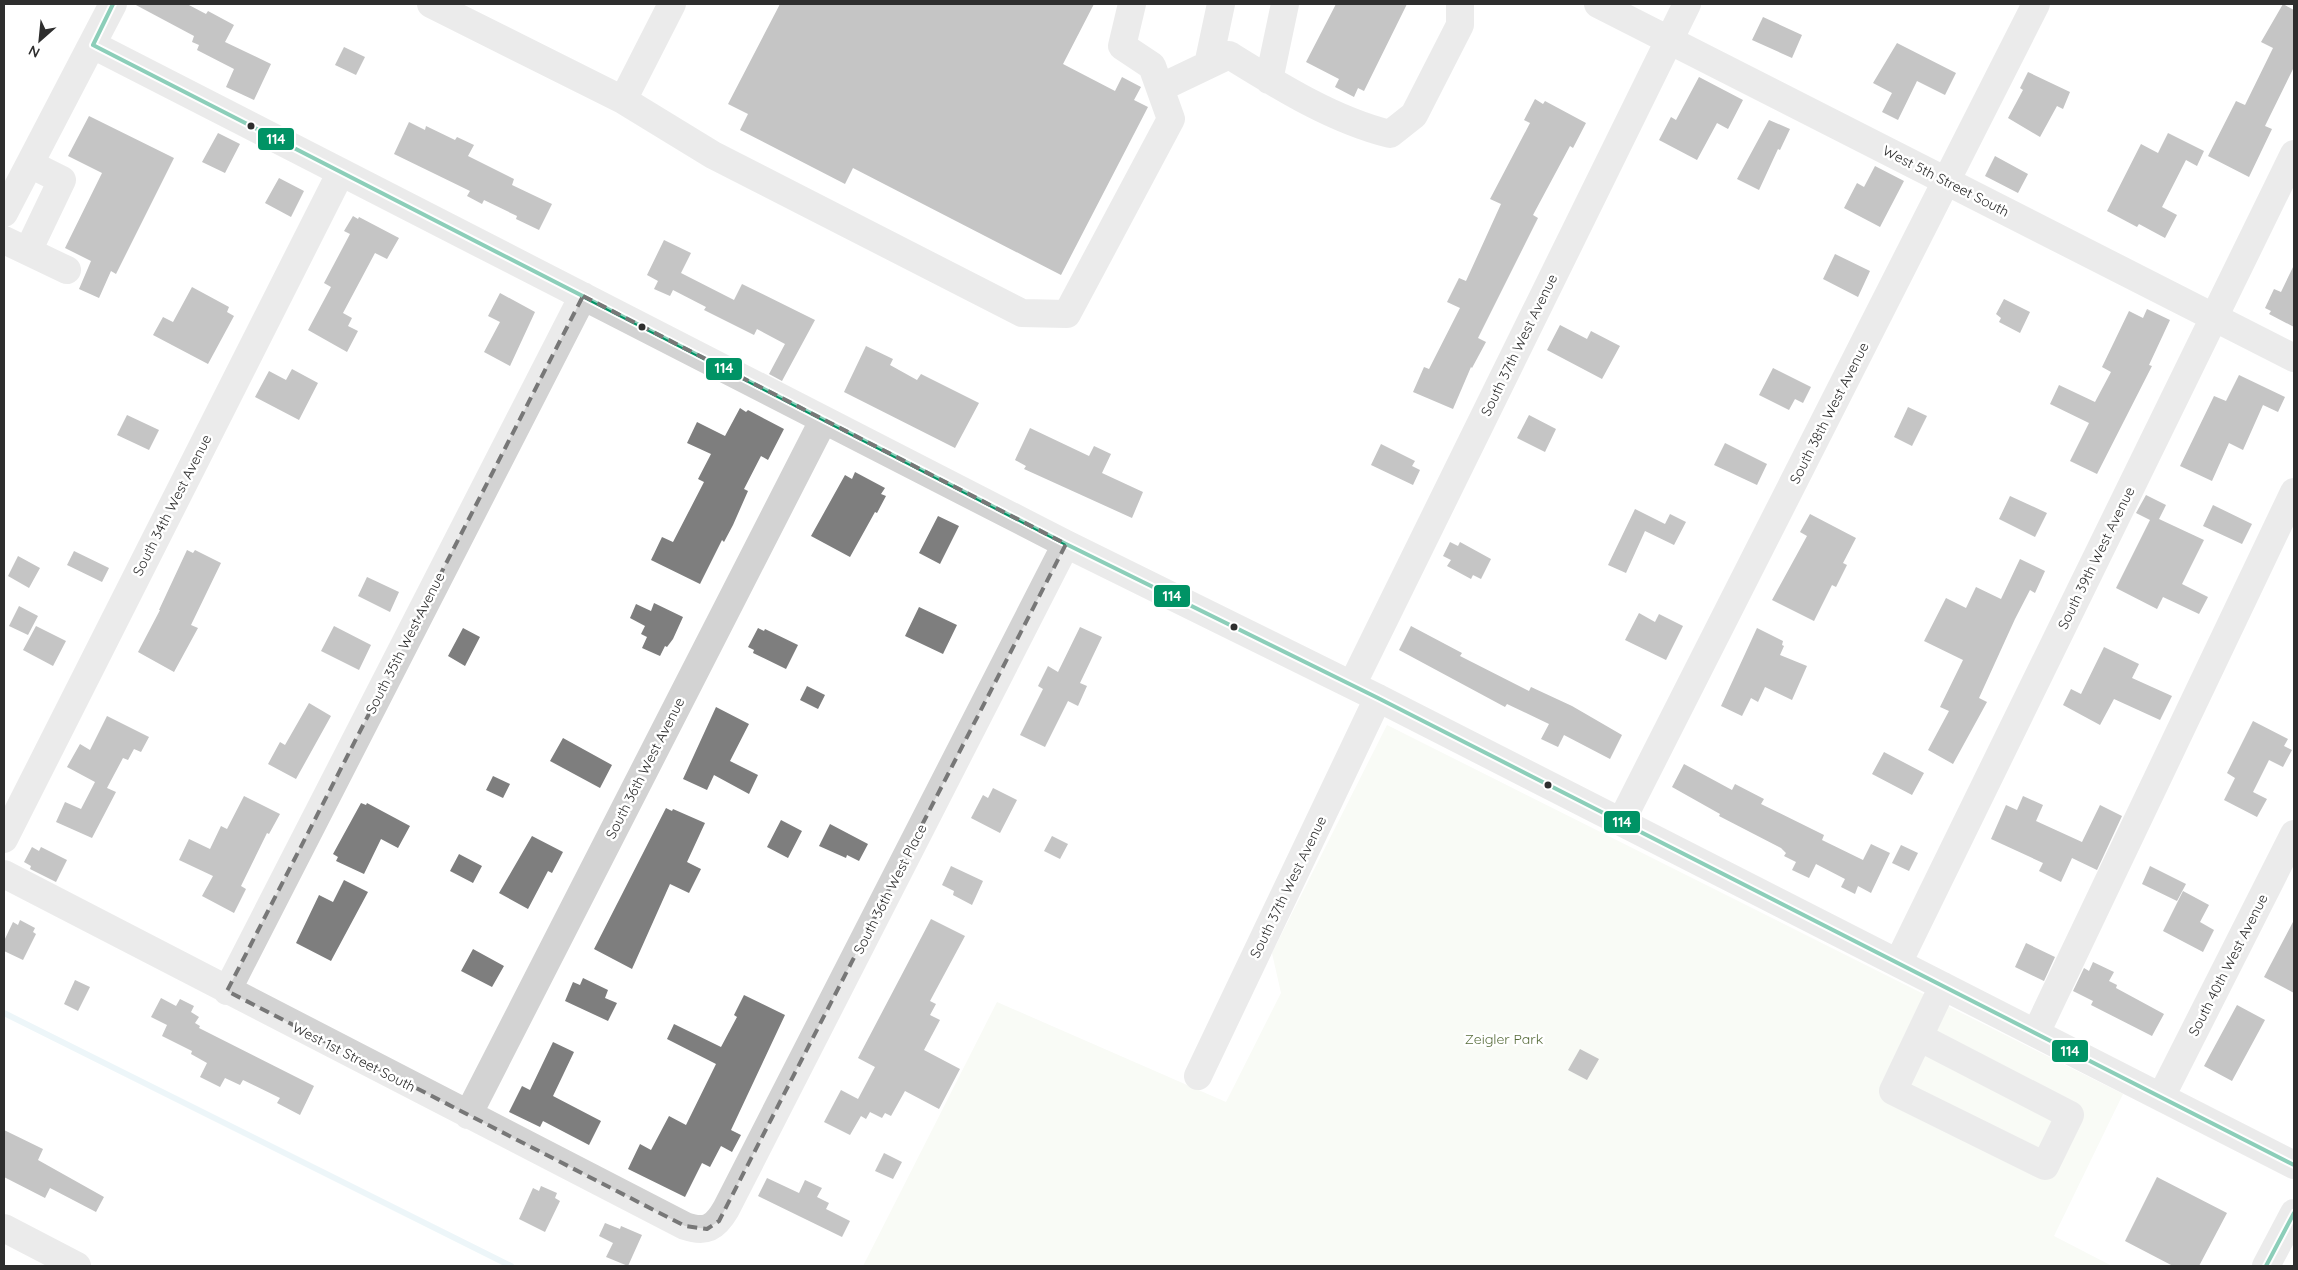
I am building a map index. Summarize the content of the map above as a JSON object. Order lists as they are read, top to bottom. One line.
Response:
{"streets":{"street":["West 5th Street South","South 37th West Avenue","South 38th West Avenue","South 34th West Avenue","South 39th West Avenue","South 35th West Avenue","South 36th West Avenue","South 36th West Place","South 40th West Avenue","West 1st Street South"]},"crossings":[["West 5th Street South","South 37th West Avenue"],["West 5th Street South","South 38th West Avenue"],["West 5th Street South","South 39th West Avenue"],["South 35th West Avenue","West 1st Street South"],["South 36th West Avenue","West 1st Street South"],["South 36th West Place","West 1st Street South"]],"parks":["Zeigler Park"],"lines":["transit line 114"],"north":"bottom left"}
